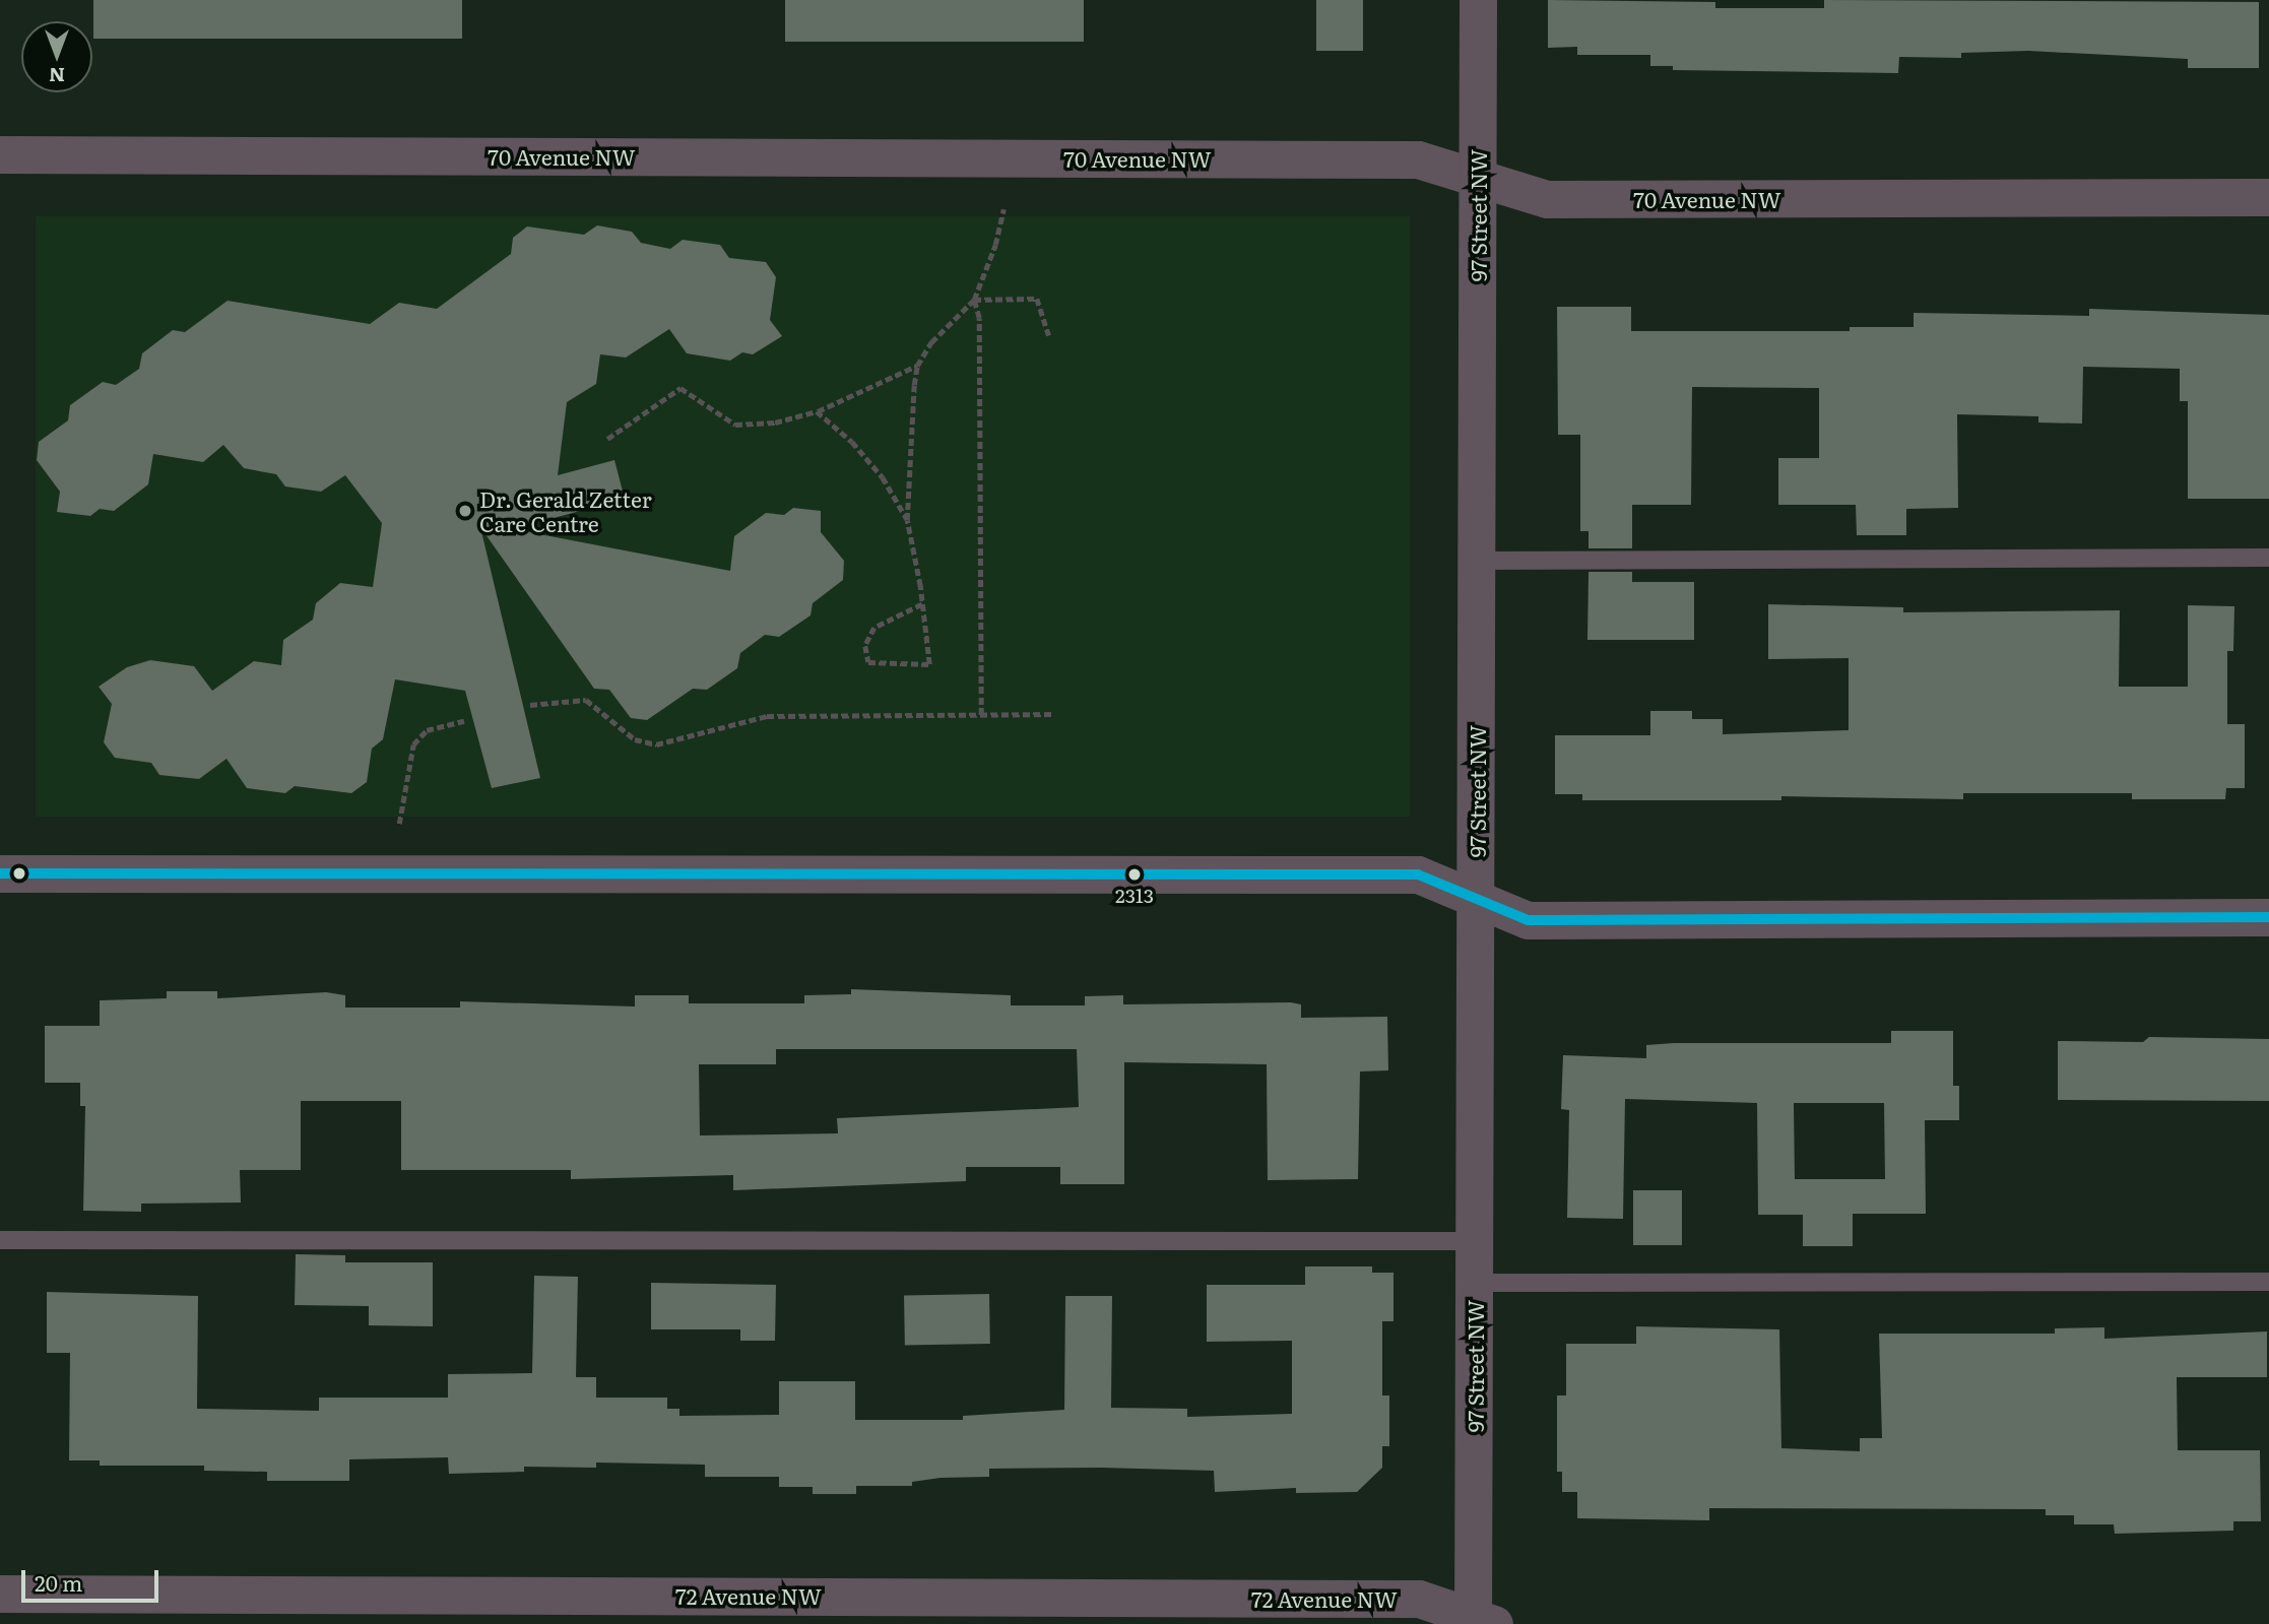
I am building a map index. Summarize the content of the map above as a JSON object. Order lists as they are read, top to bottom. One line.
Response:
{"streets":{"street":["70 Avenue NW","97 Street NW","72 Avenue NW"]},"crossings":[["70 Avenue NW","97 Street NW"],["97 Street NW","72 Avenue NW"]],"places":["Dr. Gerald Zetter Care Centre","2313"],"scale_bar":"20 m","north":"bottom"}
